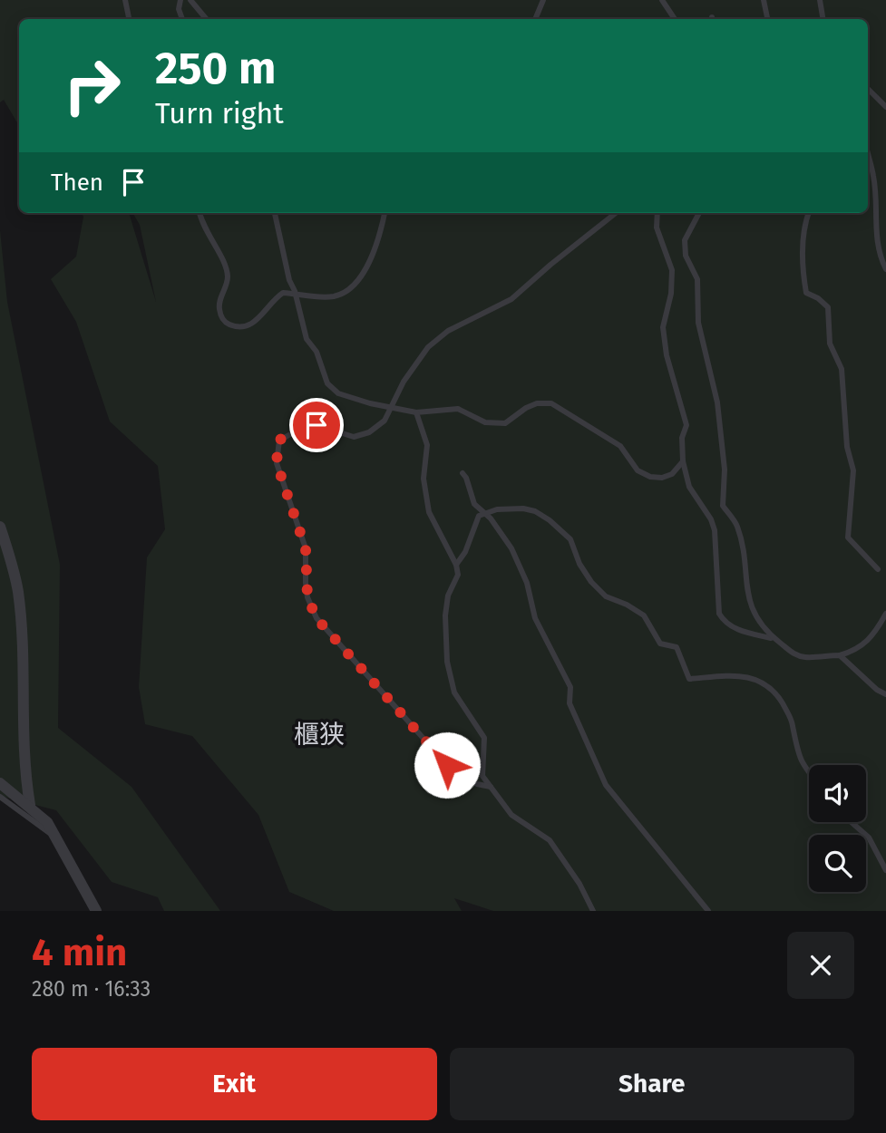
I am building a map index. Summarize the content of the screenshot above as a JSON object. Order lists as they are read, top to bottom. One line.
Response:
{"districts":["櫃狭"],"page":{"turn":["250 m","Turn right"],"then":"Then","heading":["4 min","280 m · 16:33"],"buttons":["Exit","Share"]}}
